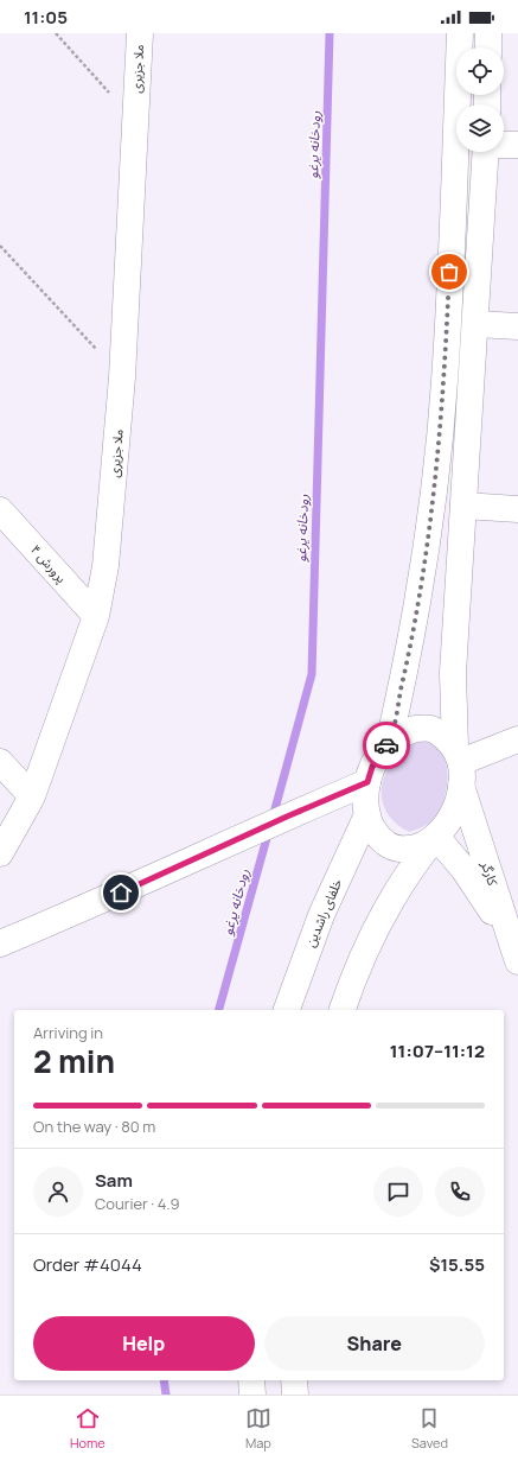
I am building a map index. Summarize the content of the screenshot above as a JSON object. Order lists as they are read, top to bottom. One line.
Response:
{"streets":{"main road":["ملا جزیری","پرورش ۴","کارگر","خلفای راشدین"]},"crossings":[["ملا جزیری","پرورش ۴"],["کارگر","خلفای راشدین"]],"water":["رودخانه یرغو"],"page":{"status":"11:05","heading":["2 min","Arriving in","11:07–11:12"],"panel":["Sam","Courier · 4.9","Order #4044","$15.55"],"bar":"On the way · 80 m","buttons":["Help","Share"],"tabs":["Home","Map","Saved"]}}
